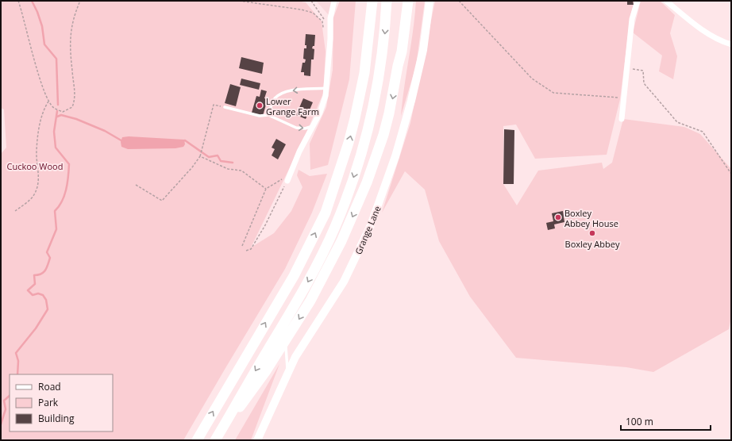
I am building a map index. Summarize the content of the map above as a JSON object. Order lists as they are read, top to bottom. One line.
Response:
{"streets":{"street":["Grange Lane"]},"parks":["Cuckoo Wood"],"places":["Lower Grange Farm","Boxley Abbey House","Boxley Abbey"],"legend":["Road","Park","Building"],"scale_bar":"100 m"}
